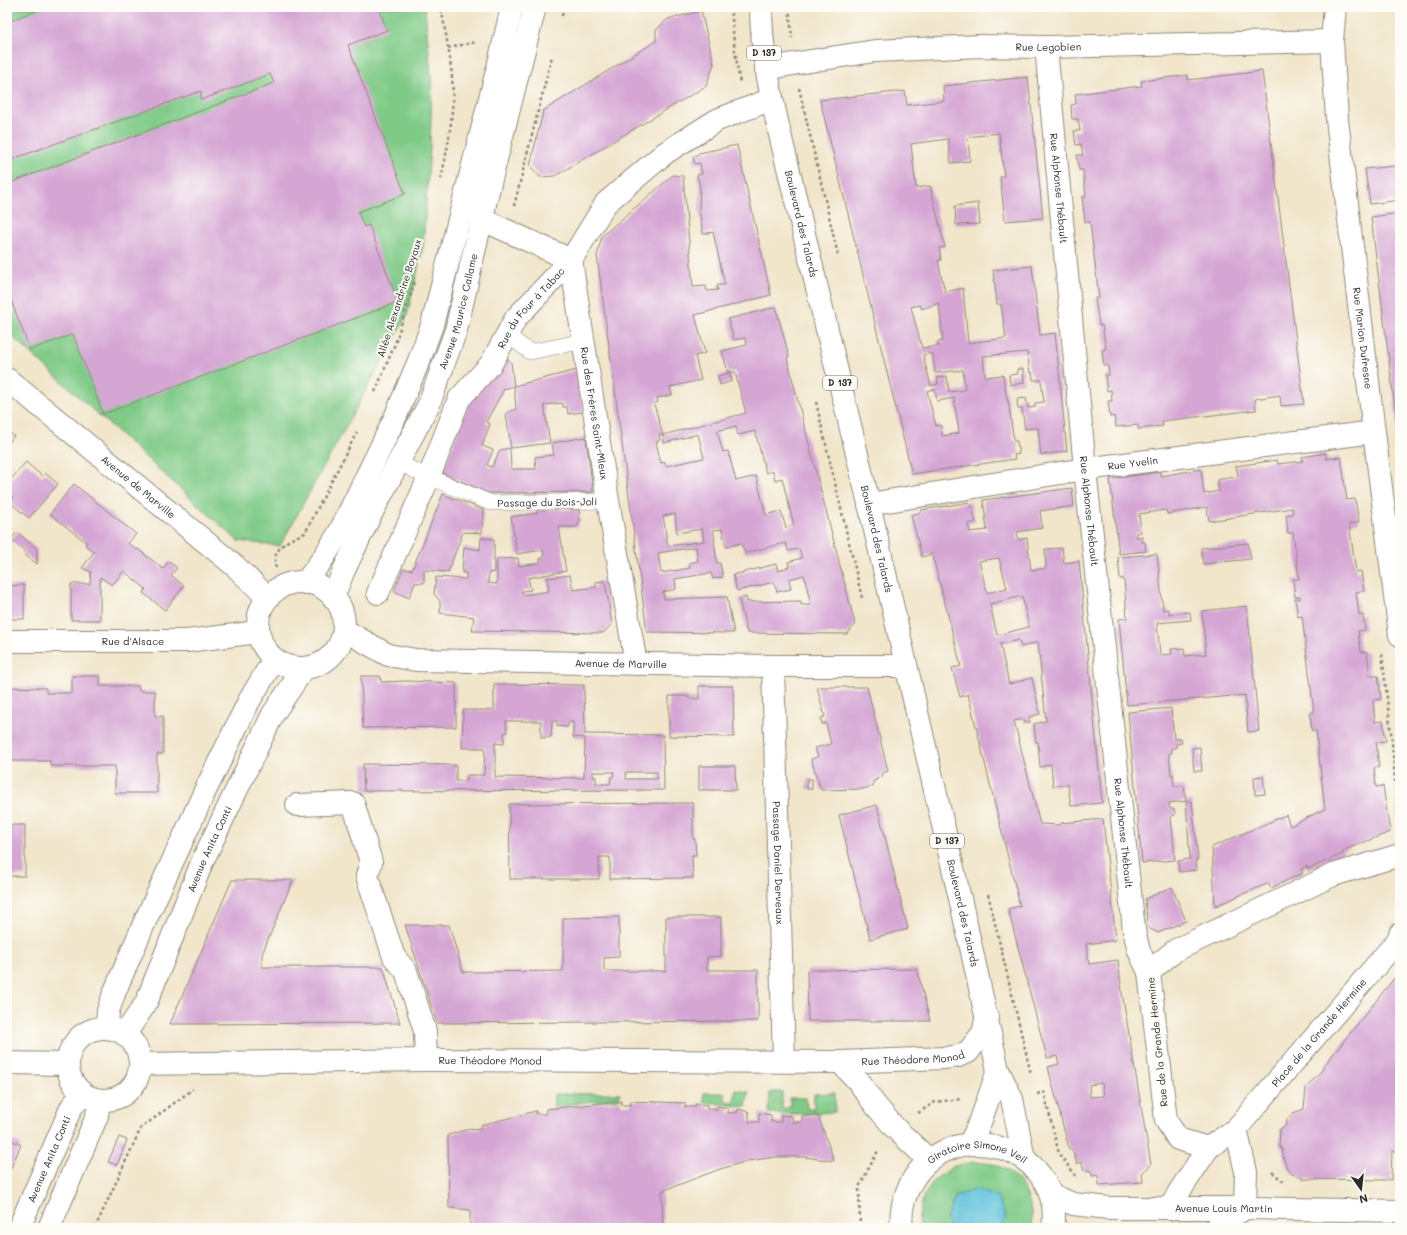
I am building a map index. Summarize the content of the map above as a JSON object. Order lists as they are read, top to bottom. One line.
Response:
{"streets":{"street":["Rue Legobien","D 137","Rue Alphonse Thébault","Boulevard des Talards","Rue du Four à Tabac","Avenue Maurice Callame","Rue Marion Dufresne","Rue des Frères Saint-Mleux","Rue Yvelin","Avenue de Marville","Rue d'Alsace","Avenue Anita Conti","Passage Daniel Derveaux","Place de la Grande Hermine","Rue de la Grande Hermine","Rue Théodore Monod","Giratoire Simone Veil","Avenue Louis Martin"],"lane":["Passage du Bois-Joli"],"path":["Allée Alexandrine Boyaux"]},"crossings":[["Rue Legobien","Rue Alphonse Thébault"],["Rue Legobien","Boulevard des Talards"],["Rue Legobien","Rue Marion Dufresne"],["Rue Alphonse Thébault","Rue Yvelin"],["Rue Alphonse Thébault","Rue de la Grande Hermine"],["Boulevard des Talards","Rue du Four à Tabac"],["Boulevard des Talards","Rue Yvelin"],["Boulevard des Talards","Avenue de Marville"],["Boulevard des Talards","Rue Théodore Monod"],["Boulevard des Talards","Giratoire Simone Veil"],["Rue du Four à Tabac","Rue des Frères Saint-Mleux"],["Rue du Four à Tabac","Passage du Bois-Joli"],["Avenue Maurice Callame","Avenue de Marville"],["Avenue Maurice Callame","Passage du Bois-Joli"],["Avenue Maurice Callame","Rue d'Alsace"],["Avenue Maurice Callame","Avenue Anita Conti"],["Rue Marion Dufresne","Rue Yvelin"],["Rue des Frères Saint-Mleux","Avenue de Marville"],["Rue des Frères Saint-Mleux","Passage du Bois-Joli"],["Avenue de Marville","Rue d'Alsace"],["Avenue de Marville","Avenue Anita Conti"],["Avenue de Marville","Passage Daniel Derveaux"],["Rue d'Alsace","Avenue Anita Conti"],["Avenue Anita Conti","Rue Théodore Monod"],["Passage Daniel Derveaux","Rue Théodore Monod"],["Place de la Grande Hermine","Rue de la Grande Hermine"],["Rue Théodore Monod","Giratoire Simone Veil"],["Giratoire Simone Veil","Avenue Louis Martin"]],"north":"bottom"}
